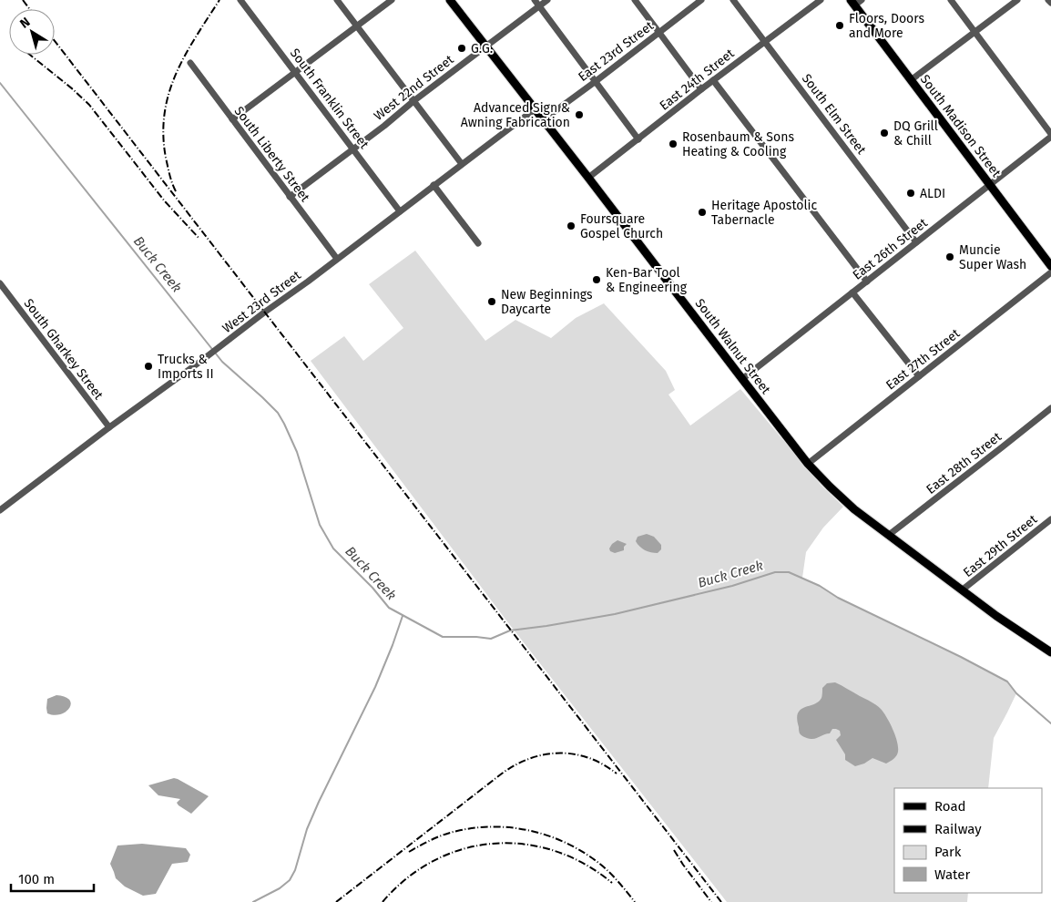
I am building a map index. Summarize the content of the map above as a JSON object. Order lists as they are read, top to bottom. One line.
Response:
{"streets":{"main road":["South Madison Street","South Walnut Street"],"street":["East 23rd Street","East 24th Street","West 22nd Street","South Franklin Street","South Elm Street","South Liberty Street","East 26th Street","West 23rd Street","South Gharkey Street","East 27th Street","East 28th Street","East 29th Street"]},"crossings":[["East 23rd Street","South Walnut Street"],["East 24th Street","South Elm Street"],["East 24th Street","South Walnut Street"],["West 22nd Street","South Franklin Street"],["West 22nd Street","South Liberty Street"],["West 22nd Street","South Walnut Street"],["South Franklin Street","West 23rd Street"],["South Elm Street","East 26th Street"],["South Madison Street","East 26th Street"],["South Liberty Street","West 23rd Street"],["East 26th Street","South Walnut Street"],["West 23rd Street","South Walnut Street"],["West 23rd Street","South Gharkey Street"],["South Walnut Street","East 27th Street"],["South Walnut Street","East 28th Street"],["South Walnut Street","East 29th Street"]],"water":["Buck Creek"],"places":["Floors, Doors and More","G.G.","Advanced Sign & Awning Fabrication","DQ Grill & Chill","Rosenbaum & Sons Heating & Cooling","ALDI","Heritage Apostolic Tabernacle","Foursquare Gospel Church","Muncie Super Wash","Ken-Bar Tool & Engineering","New Beginnings Daycarte","Trucks & Imports II"],"legend":["Road","Railway","Park","Water"],"scale_bar":"100 m","north":"top left"}
